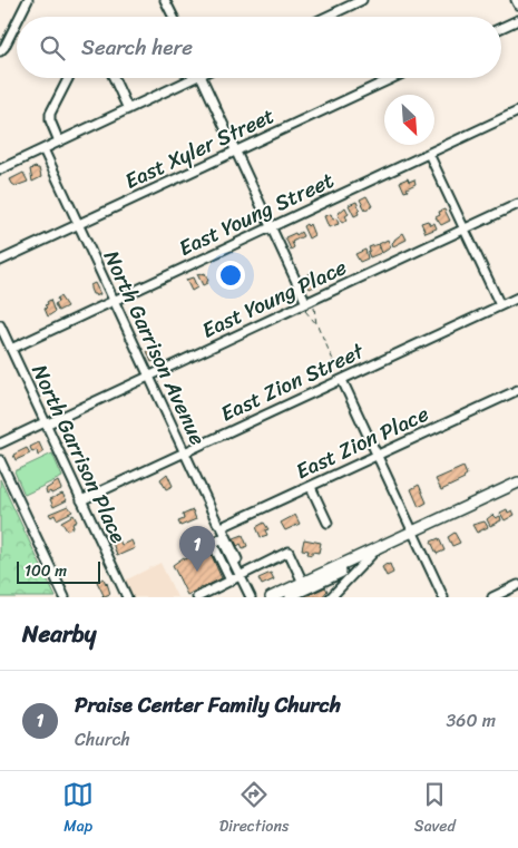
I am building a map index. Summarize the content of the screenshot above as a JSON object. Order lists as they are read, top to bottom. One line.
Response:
{"streets":{"street":["East Xyler Street","East Young Street","East Young Place","North Garrison Avenue","East Zion Street","East Zion Place","North Garrison Place"]},"crossings":[["East Xyler Street","North Garrison Avenue"],["East Young Street","North Garrison Avenue"],["East Young Street","North Garrison Place"],["East Young Place","North Garrison Avenue"],["East Young Place","North Garrison Place"],["North Garrison Avenue","East Zion Street"],["North Garrison Avenue","East Zion Place"],["East Zion Street","North Garrison Place"]],"scale_bar":"100 m","north":"bottom right","page":{"search":"Search here","pins":"1","scale":"100 m","heading":"Nearby","list":[{"mark":"1","name":"Praise Center Family Church","note":"Church","value":"360 m"}],"nav":["Map","Directions","Saved"]}}
